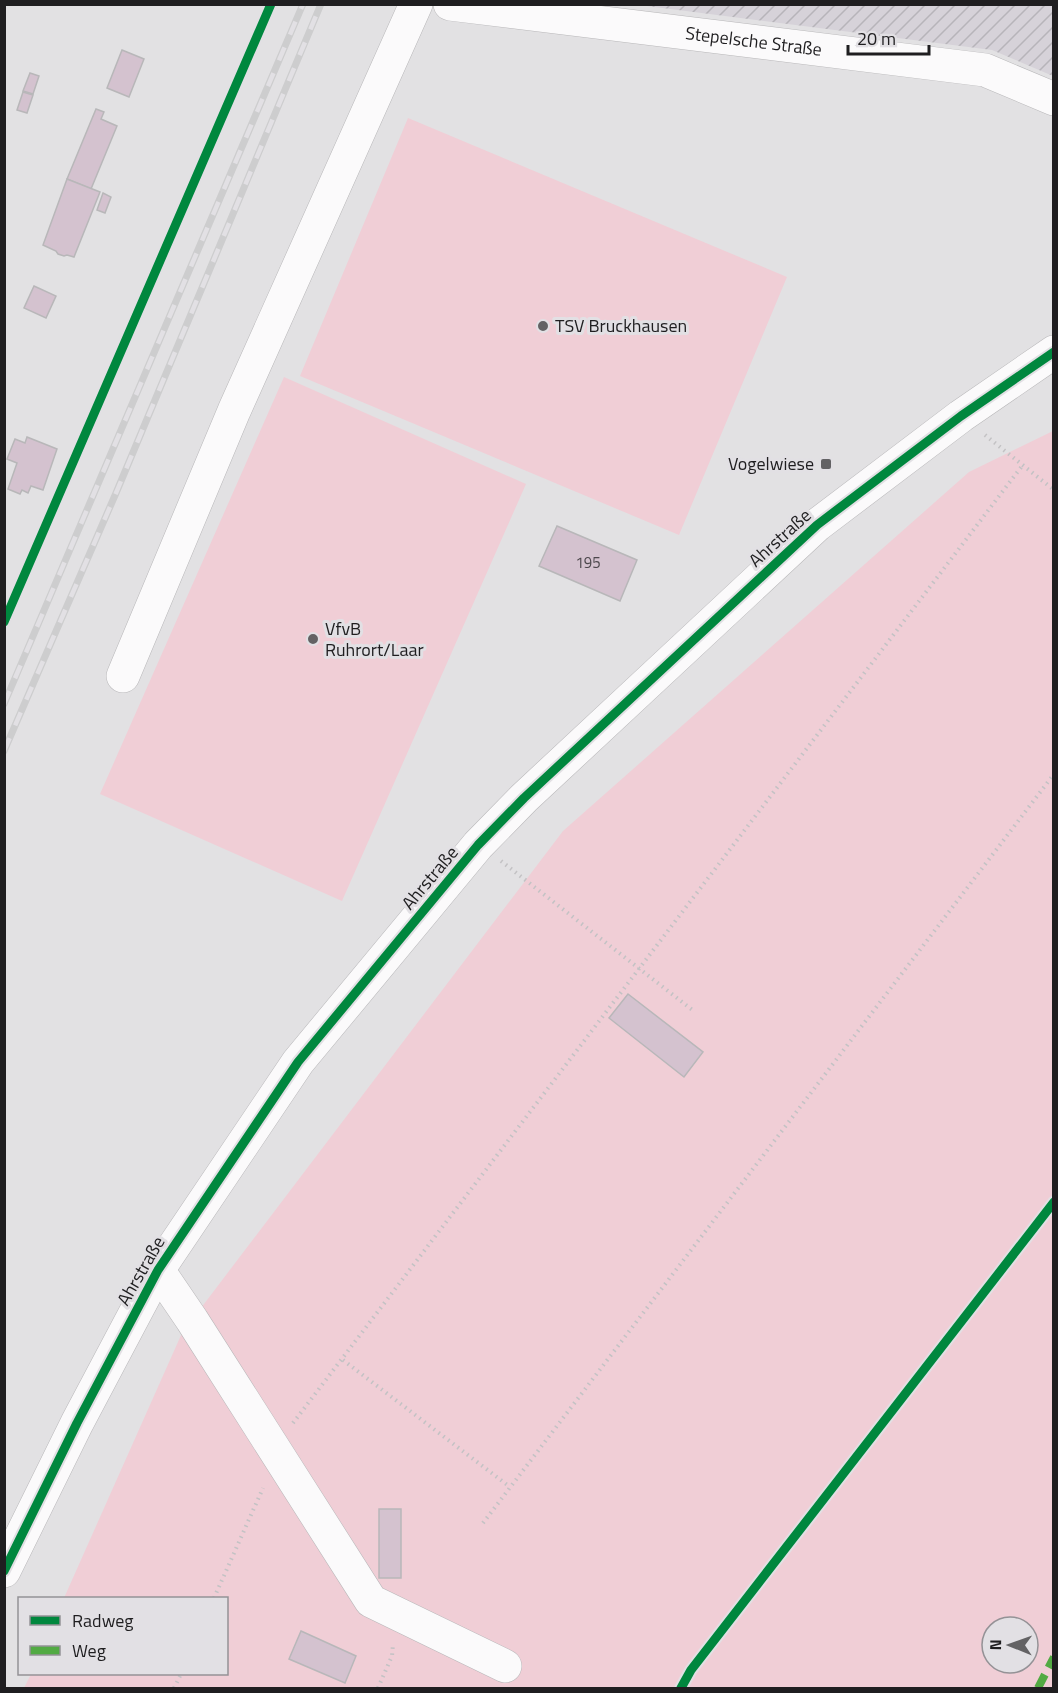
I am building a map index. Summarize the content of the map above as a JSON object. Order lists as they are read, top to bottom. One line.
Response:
{"streets":{"street":["Stepelsche Straße","Ahrstraße"]},"places":{"other":["TSV Bruckhausen","VfvB Ruhrort/Laar"],"transit":["Vogelwiese"]},"house_numbers":["195"],"legend":["Radweg","Weg"],"scale_bar":"20 m","north":"left"}
